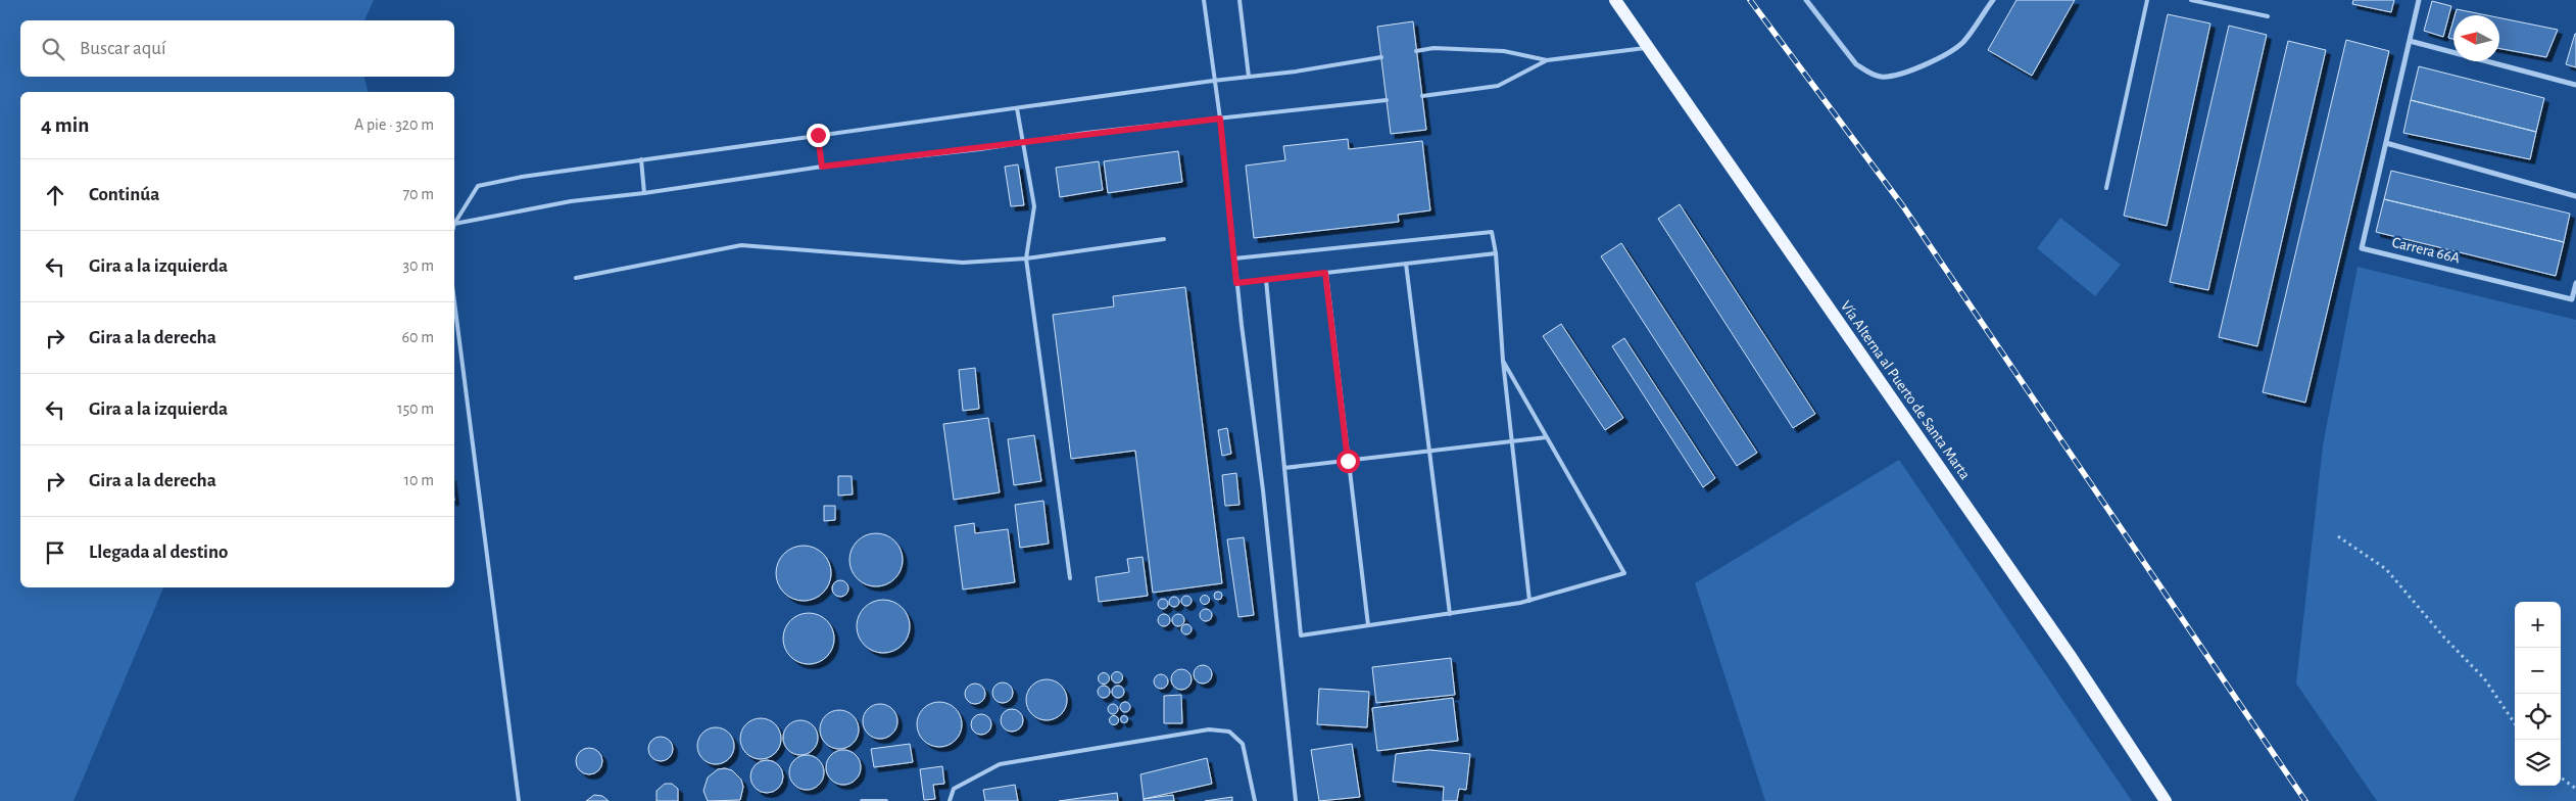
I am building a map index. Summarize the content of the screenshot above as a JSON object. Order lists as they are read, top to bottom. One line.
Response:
{"streets":{"main road":["Vía Alterna al Puerto de Santa Marta"],"street":["Carrera 66A"]},"north":"left","page":{"search":"Buscar aquí","heading":["4 min","A pie · 320 m"],"list":[["Continúa","70 m"],["Gira a la izquierda","30 m"],["Gira a la derecha","60 m"],["Gira a la izquierda","150 m"],["Gira a la derecha","10 m"],"Llegada al destino"],"map_buttons":["+","−"]}}
